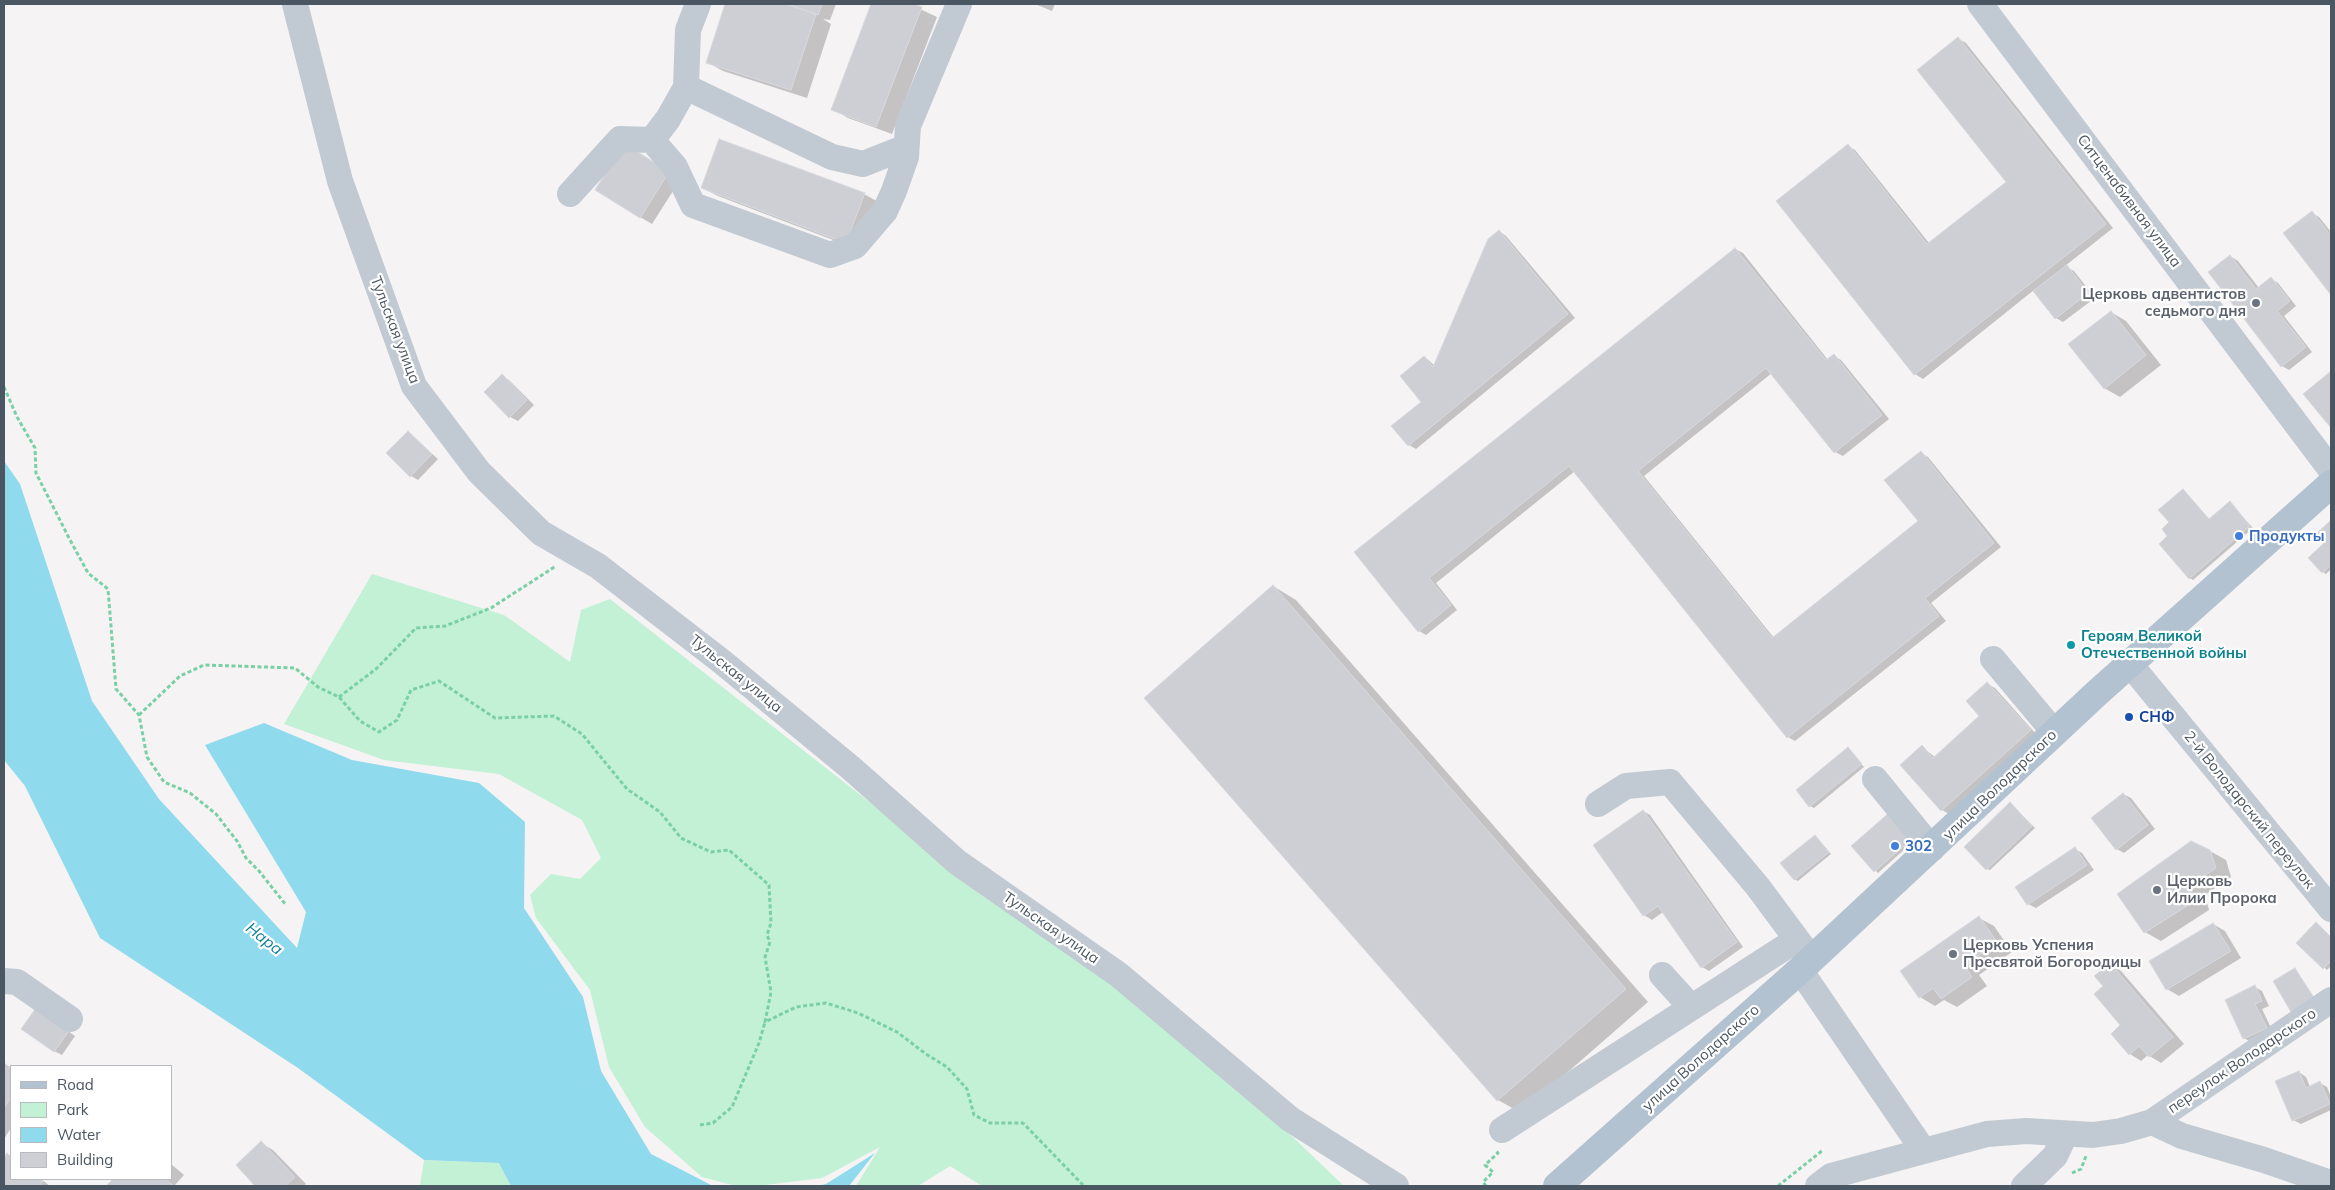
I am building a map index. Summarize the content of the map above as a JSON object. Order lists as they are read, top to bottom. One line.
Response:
{"streets":{"main road":["улица Володарского"],"street":["Ситценабивная улица","Тульская улица","2-й Володарский переулок","переулок Володарского"]},"crossings":[["улица Володарского","2-й Володарский переулок"]],"water":["Нара"],"places":["Церковь адвентистов седьмого дня","Продукты","Героям Великой Отечественной войны","СНФ","302","Церковь Илии Пророка","Церковь Успения Пресвятой Богородицы"],"legend":["Road","Park","Water","Building"]}
